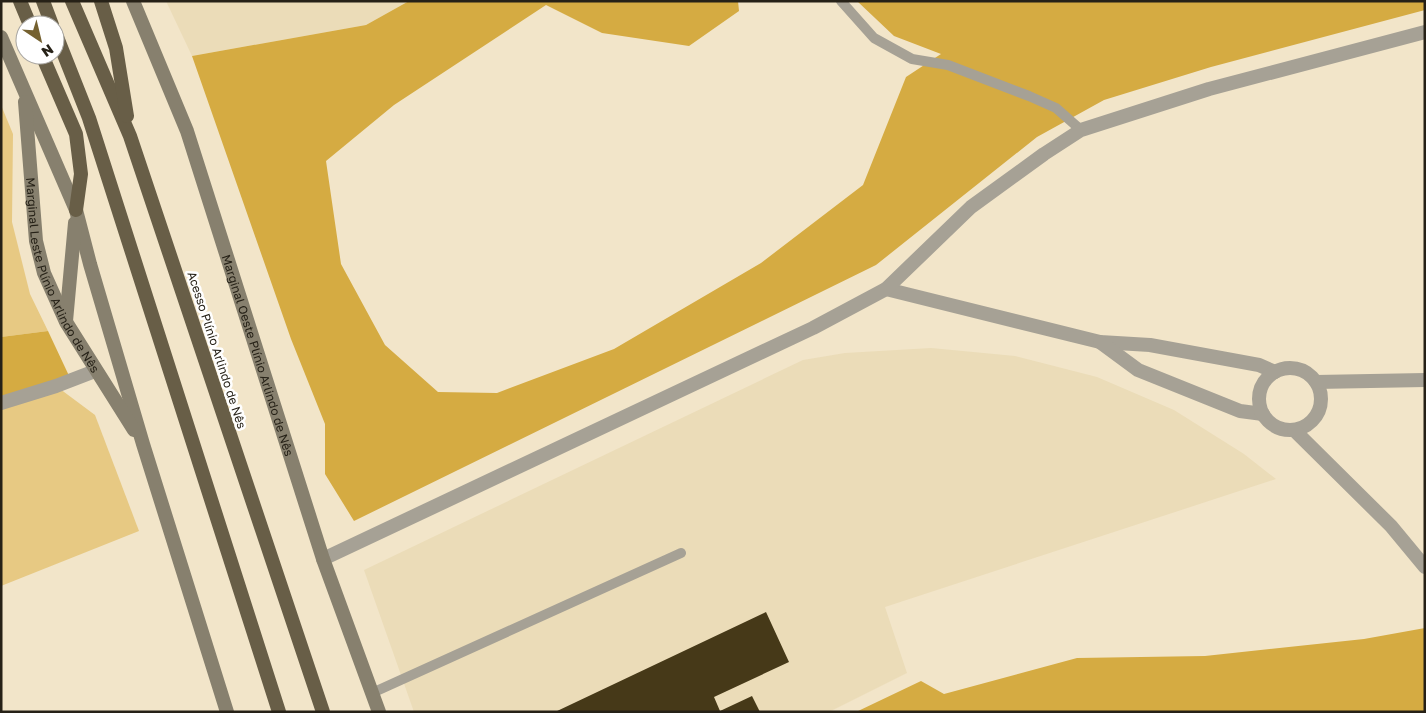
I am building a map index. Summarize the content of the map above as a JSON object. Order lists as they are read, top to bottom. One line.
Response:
{"streets":{"highway":["Acesso Plínio Arlindo de Nês"],"main road":["Marginal Leste Plínio Arlindo de Nês","Marginal Oeste Plínio Arlindo de Nês"]},"north":"bottom right"}
